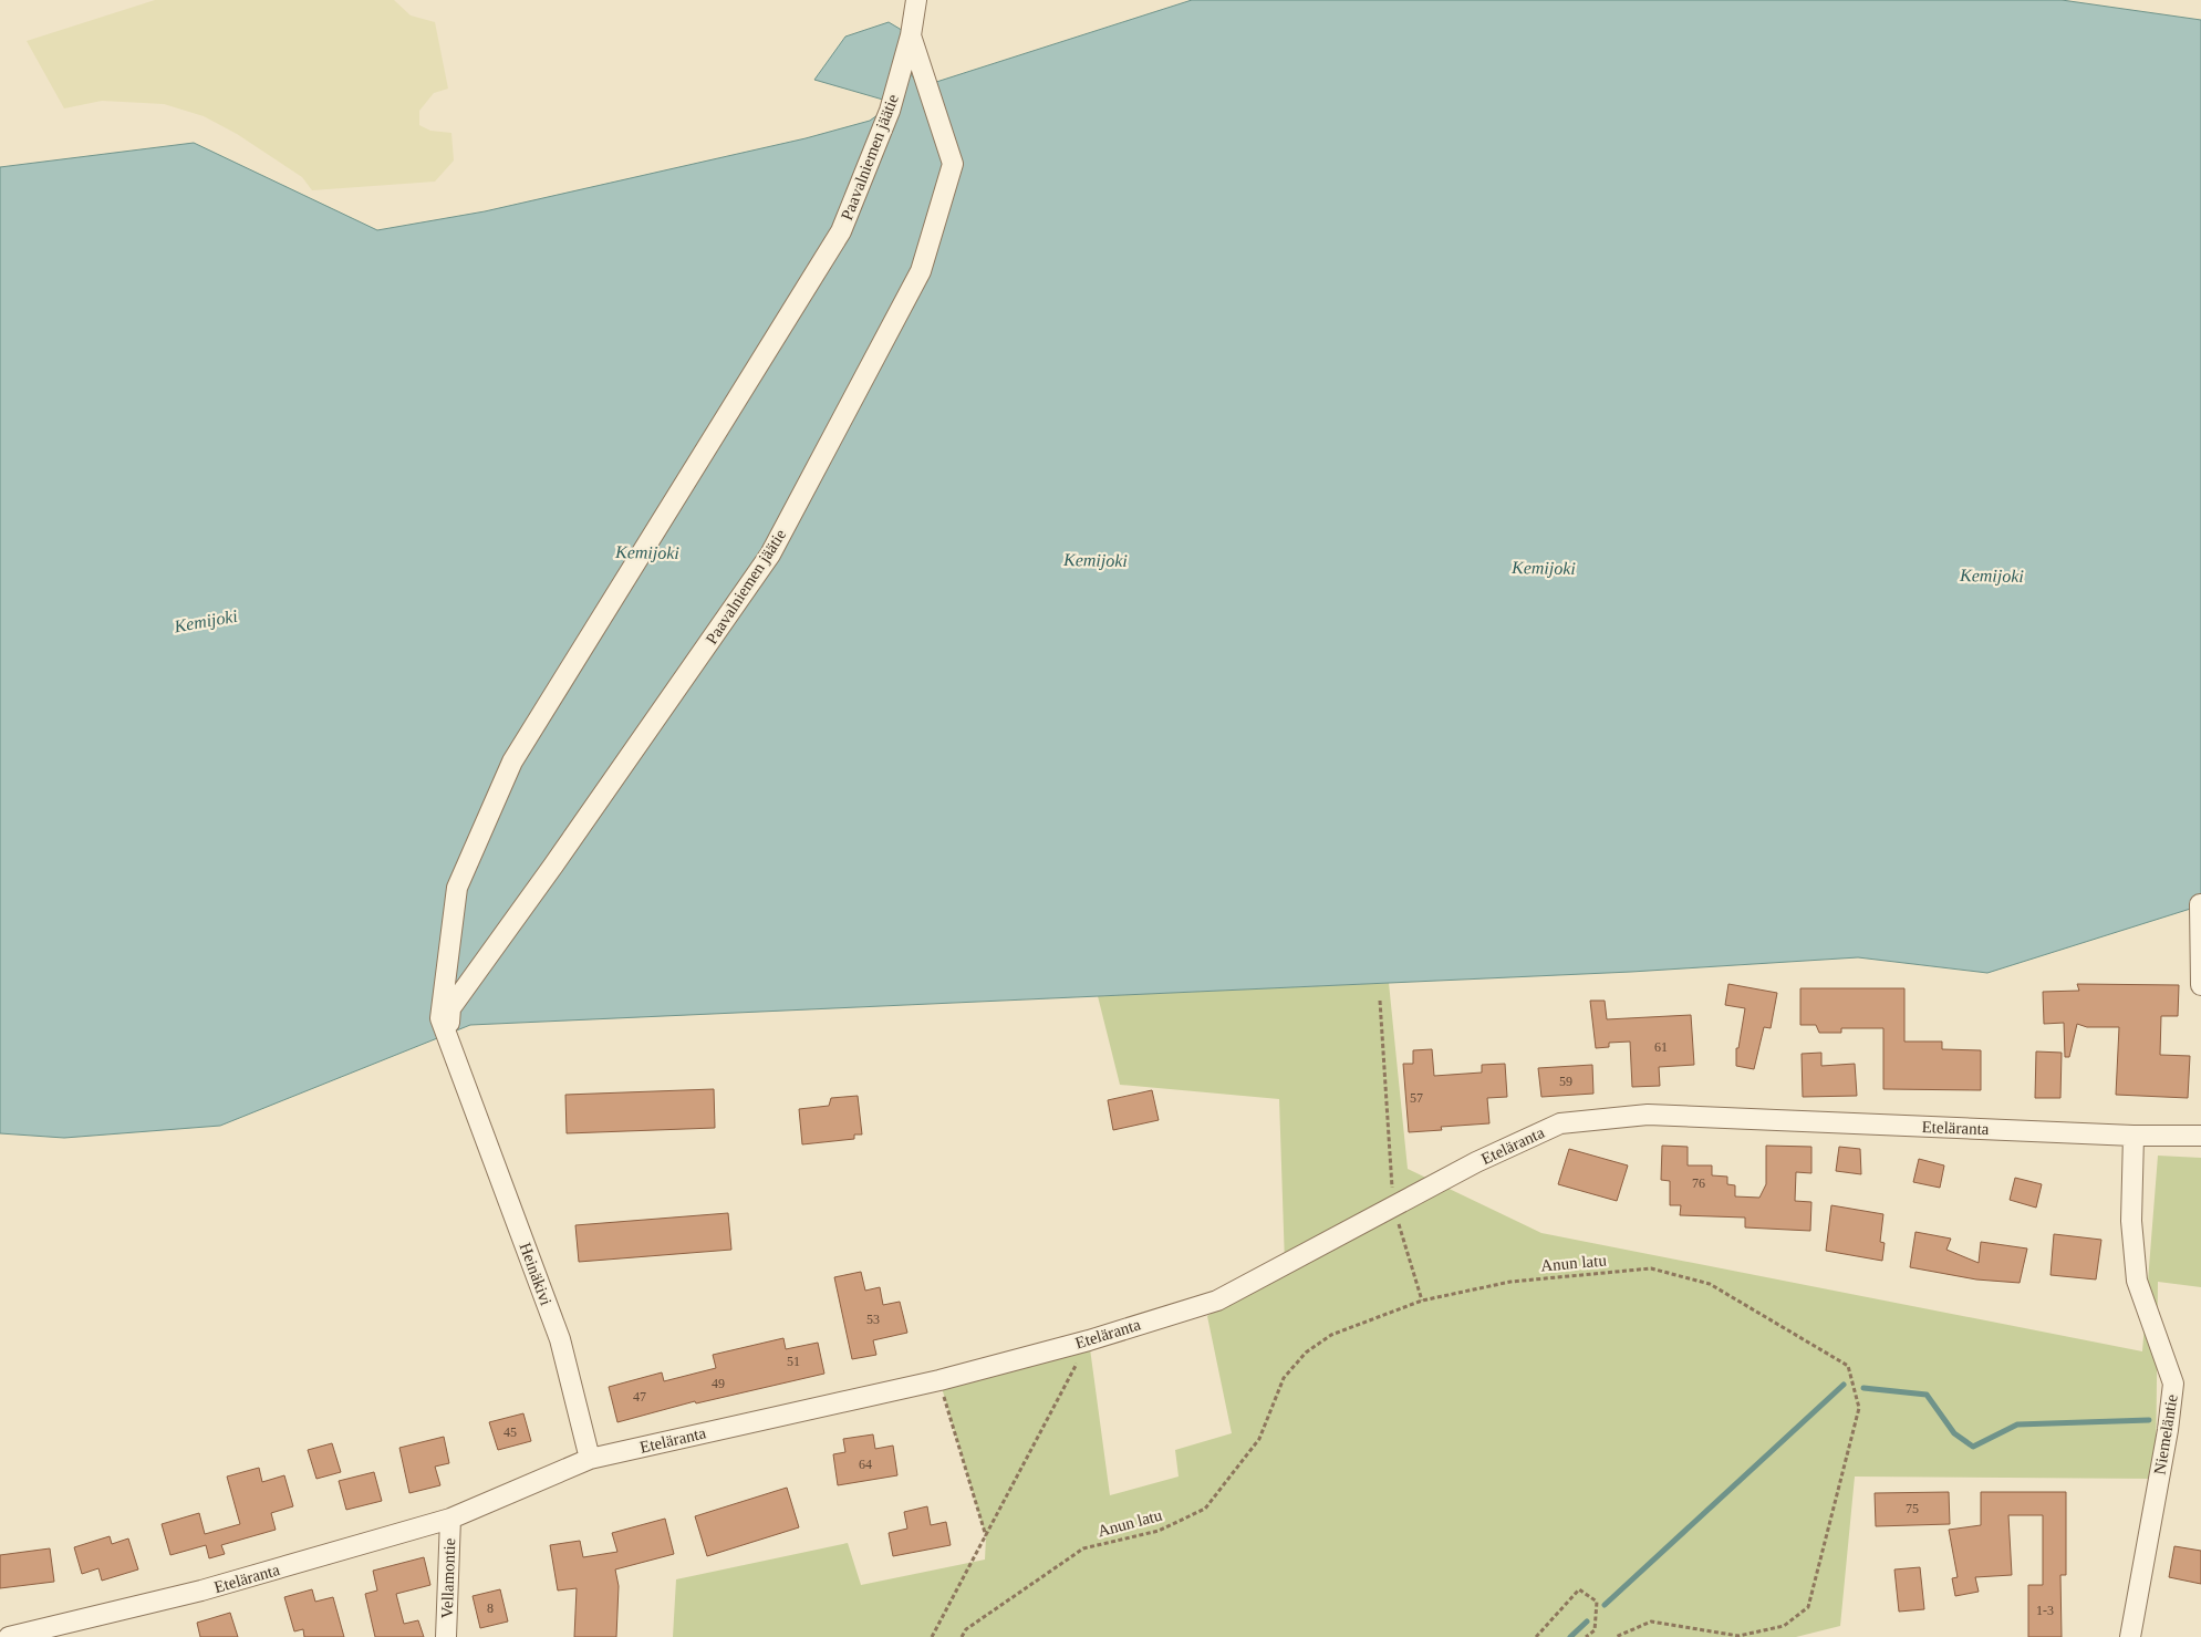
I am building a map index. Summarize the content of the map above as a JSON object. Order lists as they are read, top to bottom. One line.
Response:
{"streets":{"street":["Paavalniemen jäätie","Eteläranta","Heinäkivi","Niemeläntie","Vellamontie"],"path":["Anun latu"]},"crossings":[["Paavalniemen jäätie","Heinäkivi"],["Eteläranta","Heinäkivi"],["Eteläranta","Niemeläntie"],["Eteläranta","Vellamontie"]],"water":["Kemijoki"],"house_numbers":["61","59","57","76","53","51","49","47","45","64","75","8","1-3"]}
